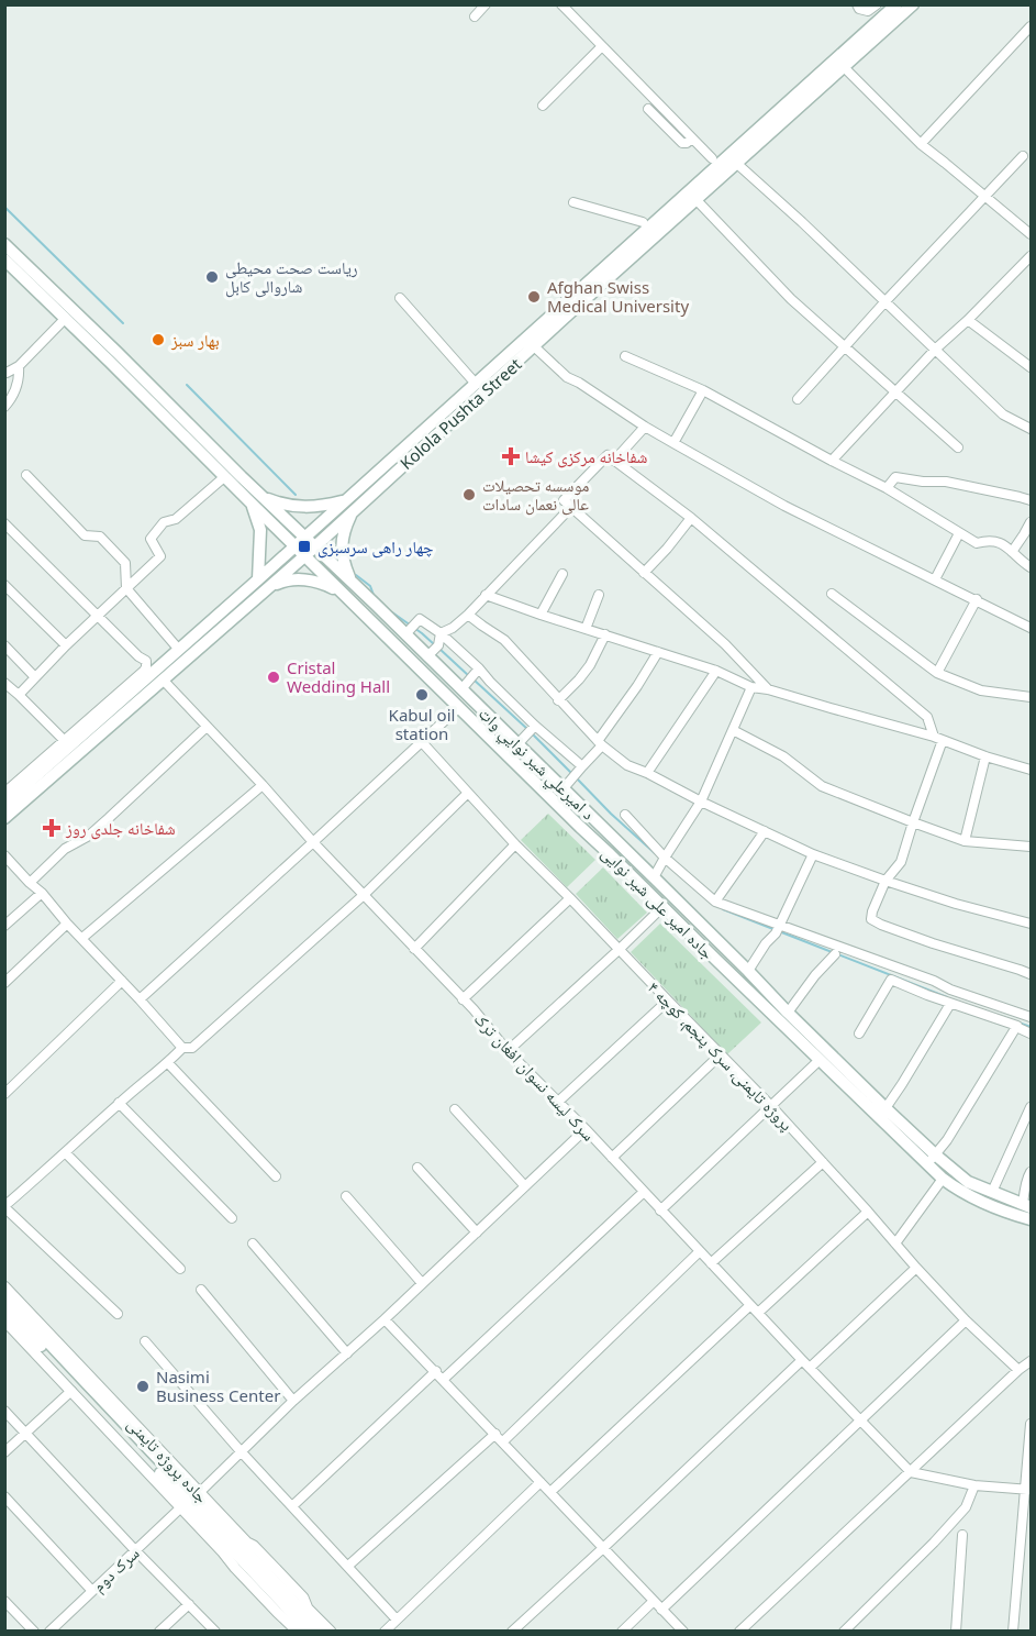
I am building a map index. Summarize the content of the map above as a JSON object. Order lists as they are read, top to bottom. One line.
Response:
{"streets":{"main road":["Kolola Pushta Street","د امیرعلي شیر نوايي واټ","جاده امیر علی شیر نوایی","جاده پروژه تایمنی"],"street":["پروژه تایمنی، سرک پنجم، کوچه ۴","سرک لیسه نسوان افغان‌ ترک","سرک دوم"]},"crossings":[["Kolola Pushta Street","د امیرعلي شیر نوايي واټ"],["Kolola Pushta Street","جاده امیر علی شیر نوایی"],["Kolola Pushta Street","سرک لیسه نسوان افغان‌ ترک"],["د امیرعلي شیر نوايي واټ","جاده امیر علی شیر نوایی"],["سرک لیسه نسوان افغان‌ ترک","سرک دوم"],["جاده پروژه تایمنی","سرک دوم"]],"places":{"other":["ریاست صحت محیطی شاروالی کابل","Afghan Swiss Medical University","بهار سبز","موسسه تحصیلات عالی نعمان سادات","Cristal Wedding Hall","Kabul oil station","Nasimi Business Center"],"health":["شفاخانه مرکزی کیشا","شفاخانه جلدی روز"],"transit":["چهار راهی سرسبزی"]}}
